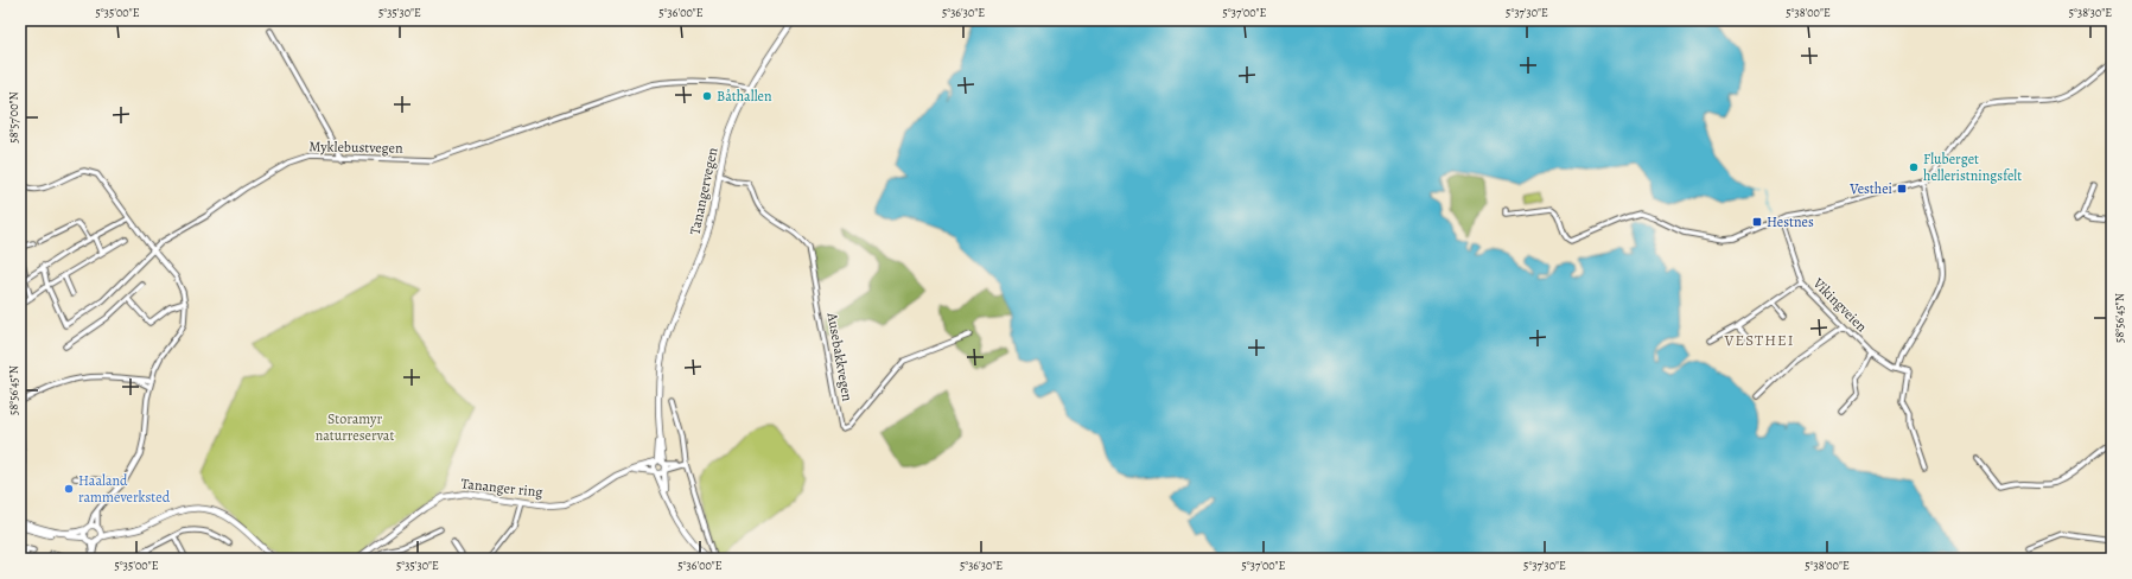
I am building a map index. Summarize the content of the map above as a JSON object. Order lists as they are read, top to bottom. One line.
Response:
{"streets":{"main road":["Tanangervegen","Tananger ring"],"street":["Myklebustvegen","Vikingveien","Ausebakkvegen"]},"crossings":[["Myklebustvegen","Tanangervegen"],["Tanangervegen","Ausebakkvegen"],["Tanangervegen","Tananger ring"]],"districts":["VESTHEI"],"parks":["Storamyr naturreservat"],"places":{"other":["Båthallen","Fluberget helleristningsfelt","Haaland rammeverksted"],"transit":["Vesthei","Hestnes"]},"coordinates":["5°35'00\"E","5°35'30\"E","5°36'00\"E","5°36'30\"E","5°37'00\"E","5°37'30\"E","5°38'00\"E","5°38'30\"E","58°57'00\"N","58°56'45\"N"]}
